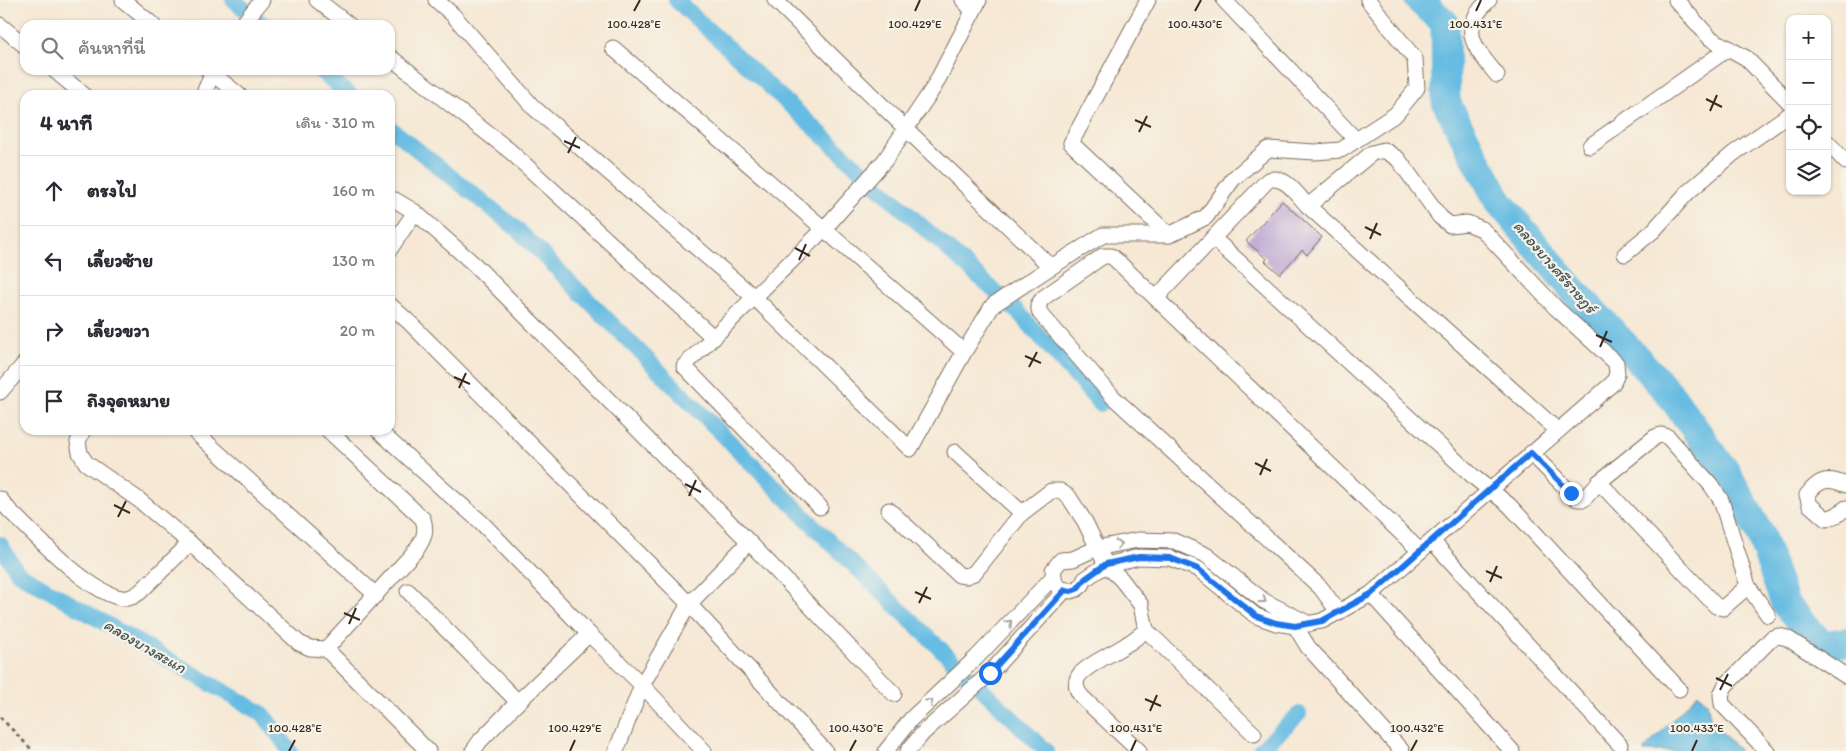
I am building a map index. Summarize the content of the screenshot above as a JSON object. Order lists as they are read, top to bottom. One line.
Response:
{"water":["คลองบางศรีราษฎร์","คลองบางสะแก"],"page":{"map_buttons":["+","−"],"search":"ค้นหาที่นี่","heading":["4 นาที","เดิน · 310 m"],"list":[["ตรงไป","160 m"],["เลี้ยวซ้าย","130 m"],["เลี้ยวขวา","20 m"],"ถึงจุดหมาย"]},"coordinates":["100.428°E","100.429°E","100.430°E","100.431°E","100.432°E","100.433°E"]}
